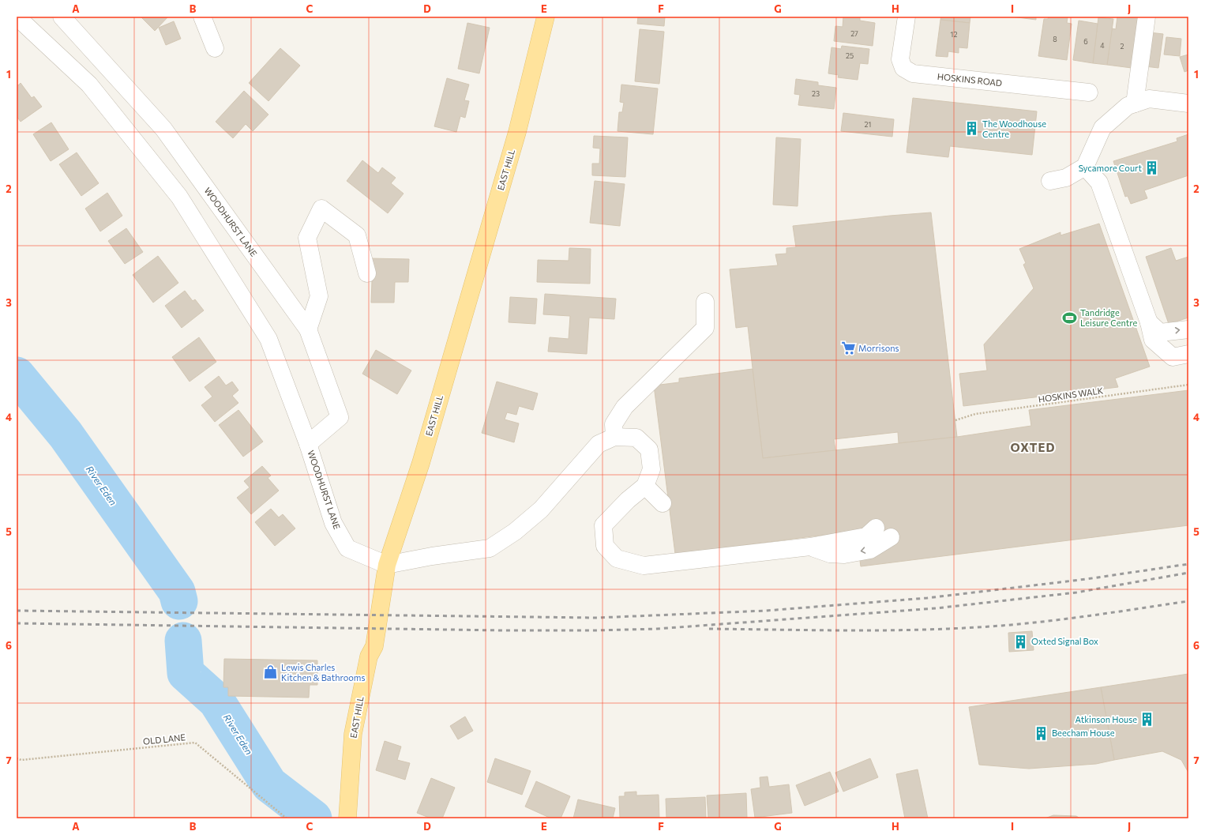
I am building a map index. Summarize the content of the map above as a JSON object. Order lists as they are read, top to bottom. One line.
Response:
{"streets":{"main road":["EAST HILL"],"street":["HOSKINS ROAD","WOODHURST LANE"],"path":["HOSKINS WALK","OLD LANE"]},"crossings":[["EAST HILL","WOODHURST LANE"]],"districts":["OXTED"],"water":["River Eden"],"places":{"building":["The Woodhouse Centre","Sycamore Court","Oxted Signal Box","Atkinson House","Beecham House"],"sports":["Tandridge Leisure Centre"],"supermarket":["Morrisons"],"shop":["Lewis Charles Kitchen & Bathrooms"]},"house_numbers":["27","12","8","6","4","2","25","23","21"],"grid":{"columns":["A","B","C","D","E","F","G","H","I","J"],"rows":["1","2","3","4","5","6","7"]}}
